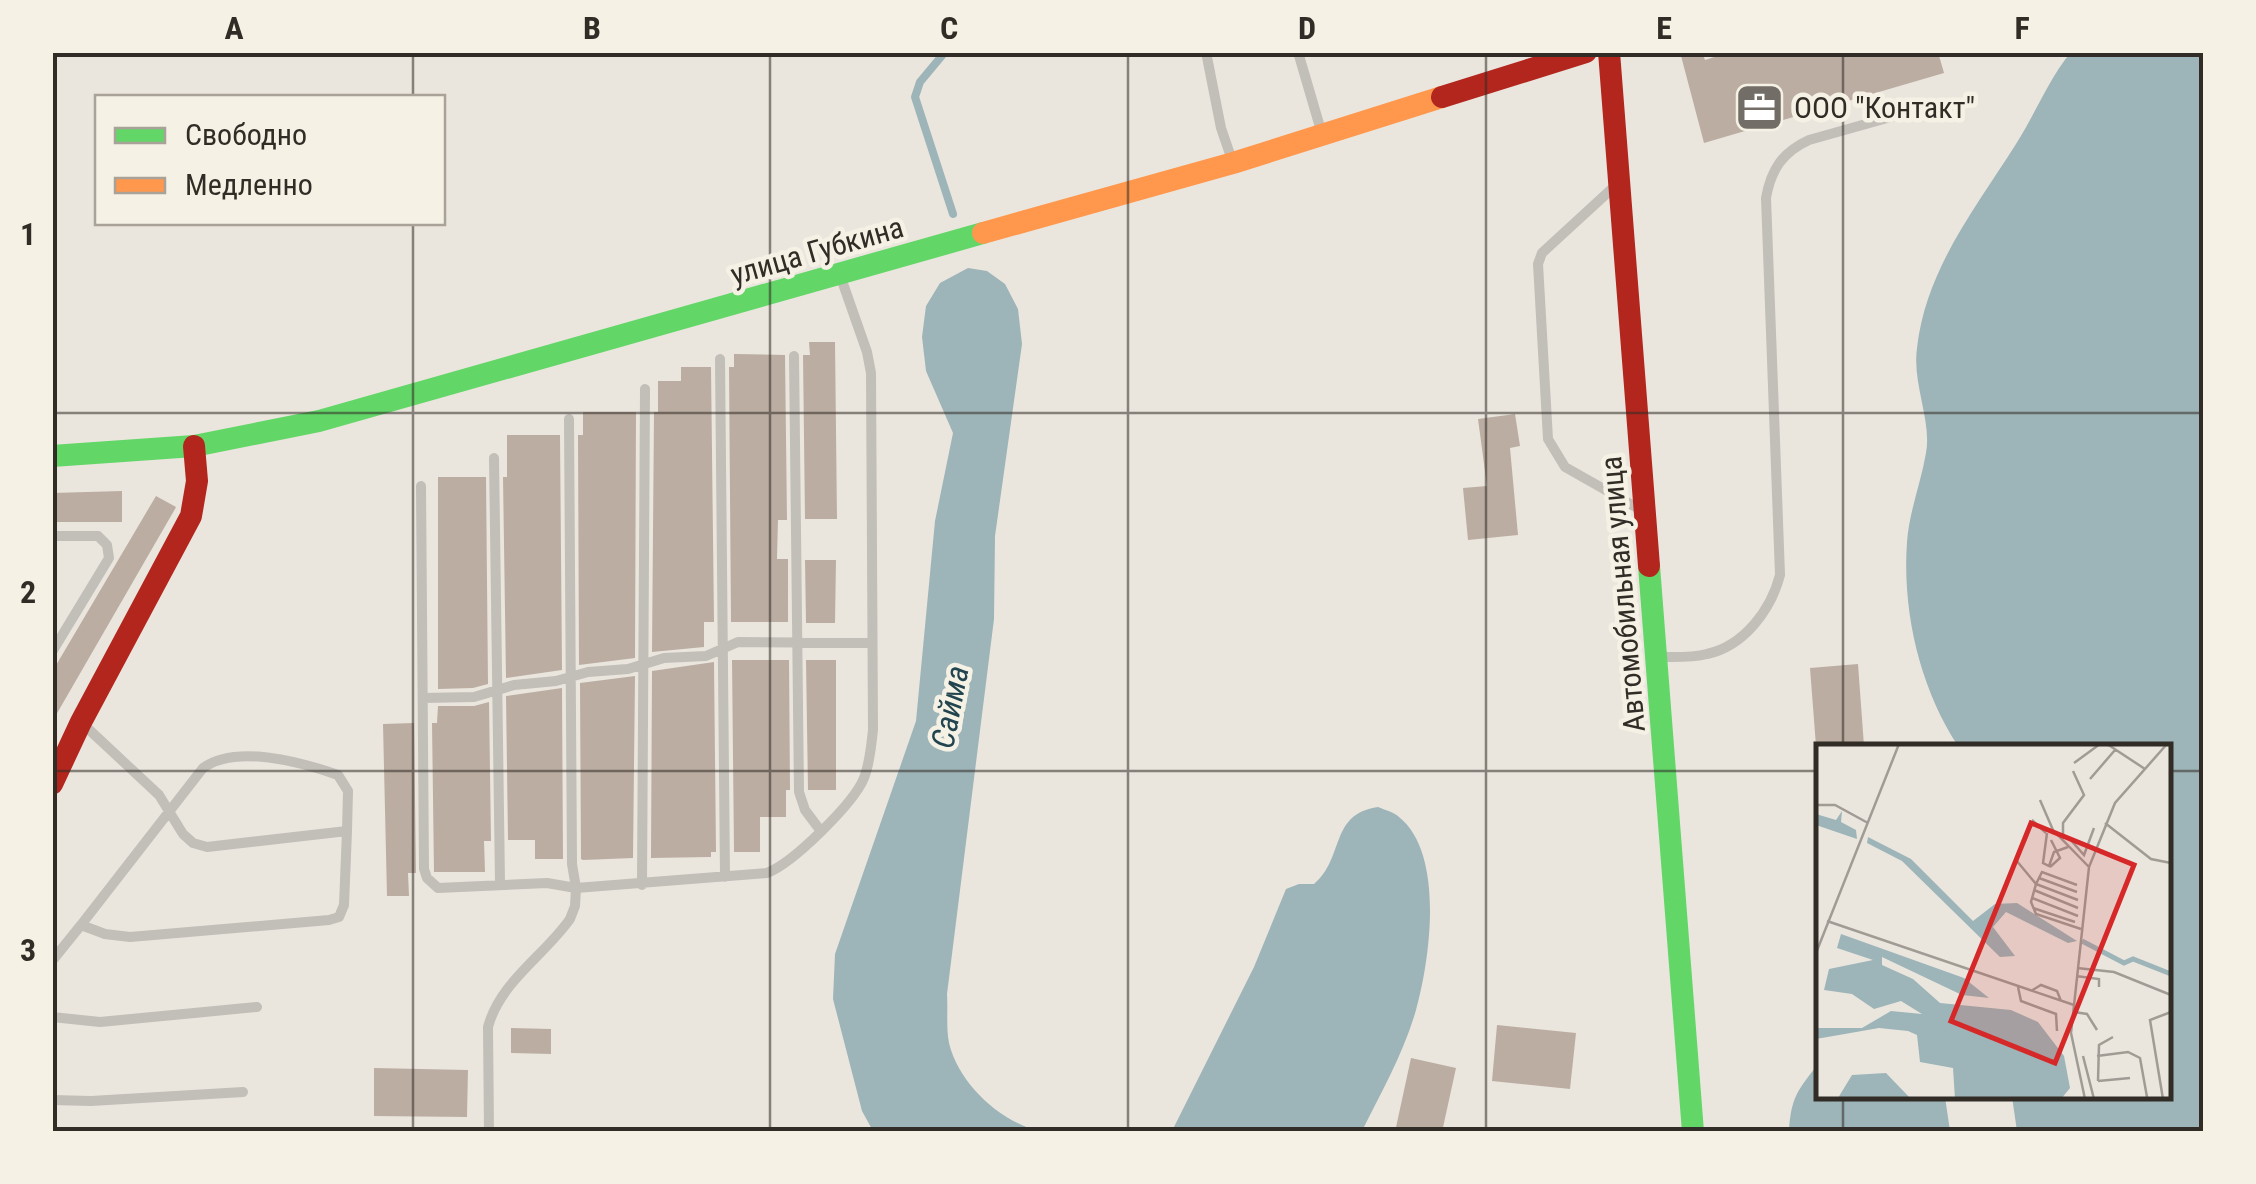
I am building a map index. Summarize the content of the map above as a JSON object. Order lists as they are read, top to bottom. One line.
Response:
{"streets":{"street":["улица Губкина","Автомобильная улица"]},"water":["Сайма"],"places":{"office":["ООО \"Контакт\""]},"legend":["Свободно","Медленно"],"grid":{"columns":["A","B","C","D","E","F"],"rows":["1","2","3"]}}
